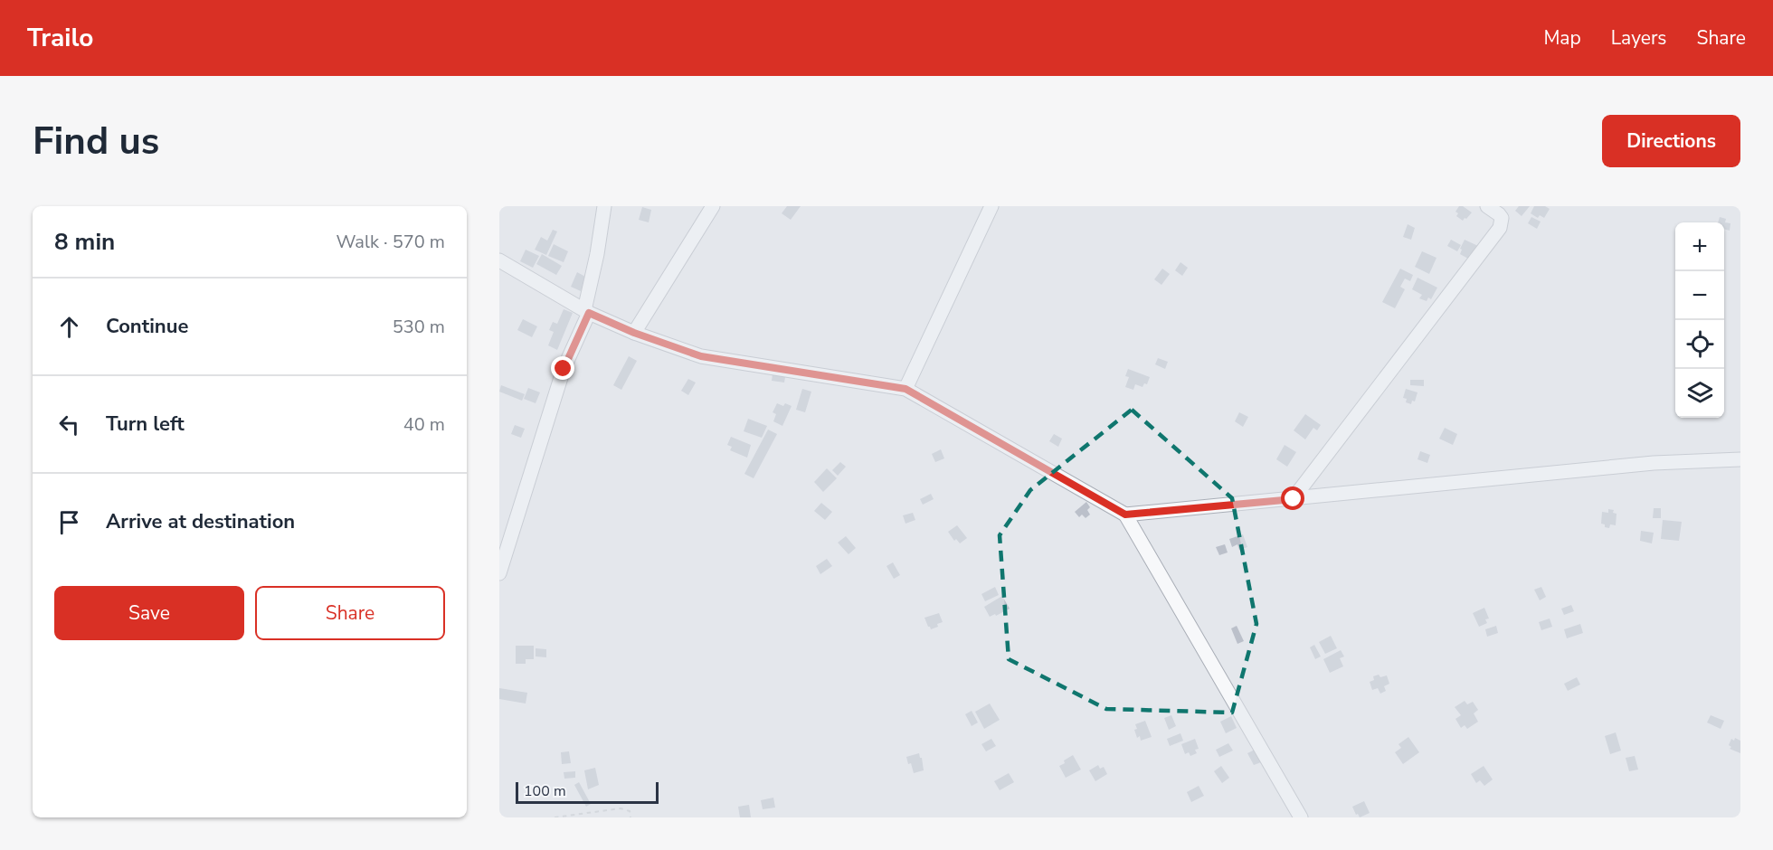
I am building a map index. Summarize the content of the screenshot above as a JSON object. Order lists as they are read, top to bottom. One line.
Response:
{"scale_bar":"100 m","page":{"header":"Trailo","nav":["Map","Layers","Share"],"buttons":["Directions",["Save","Share"]],"title":"Find us","heading":["8 min","Walk · 570 m"],"map_buttons":["+","−"],"list":[["Continue","530 m"],["Turn left","40 m"],"Arrive at destination"],"scale":"100 m"}}
